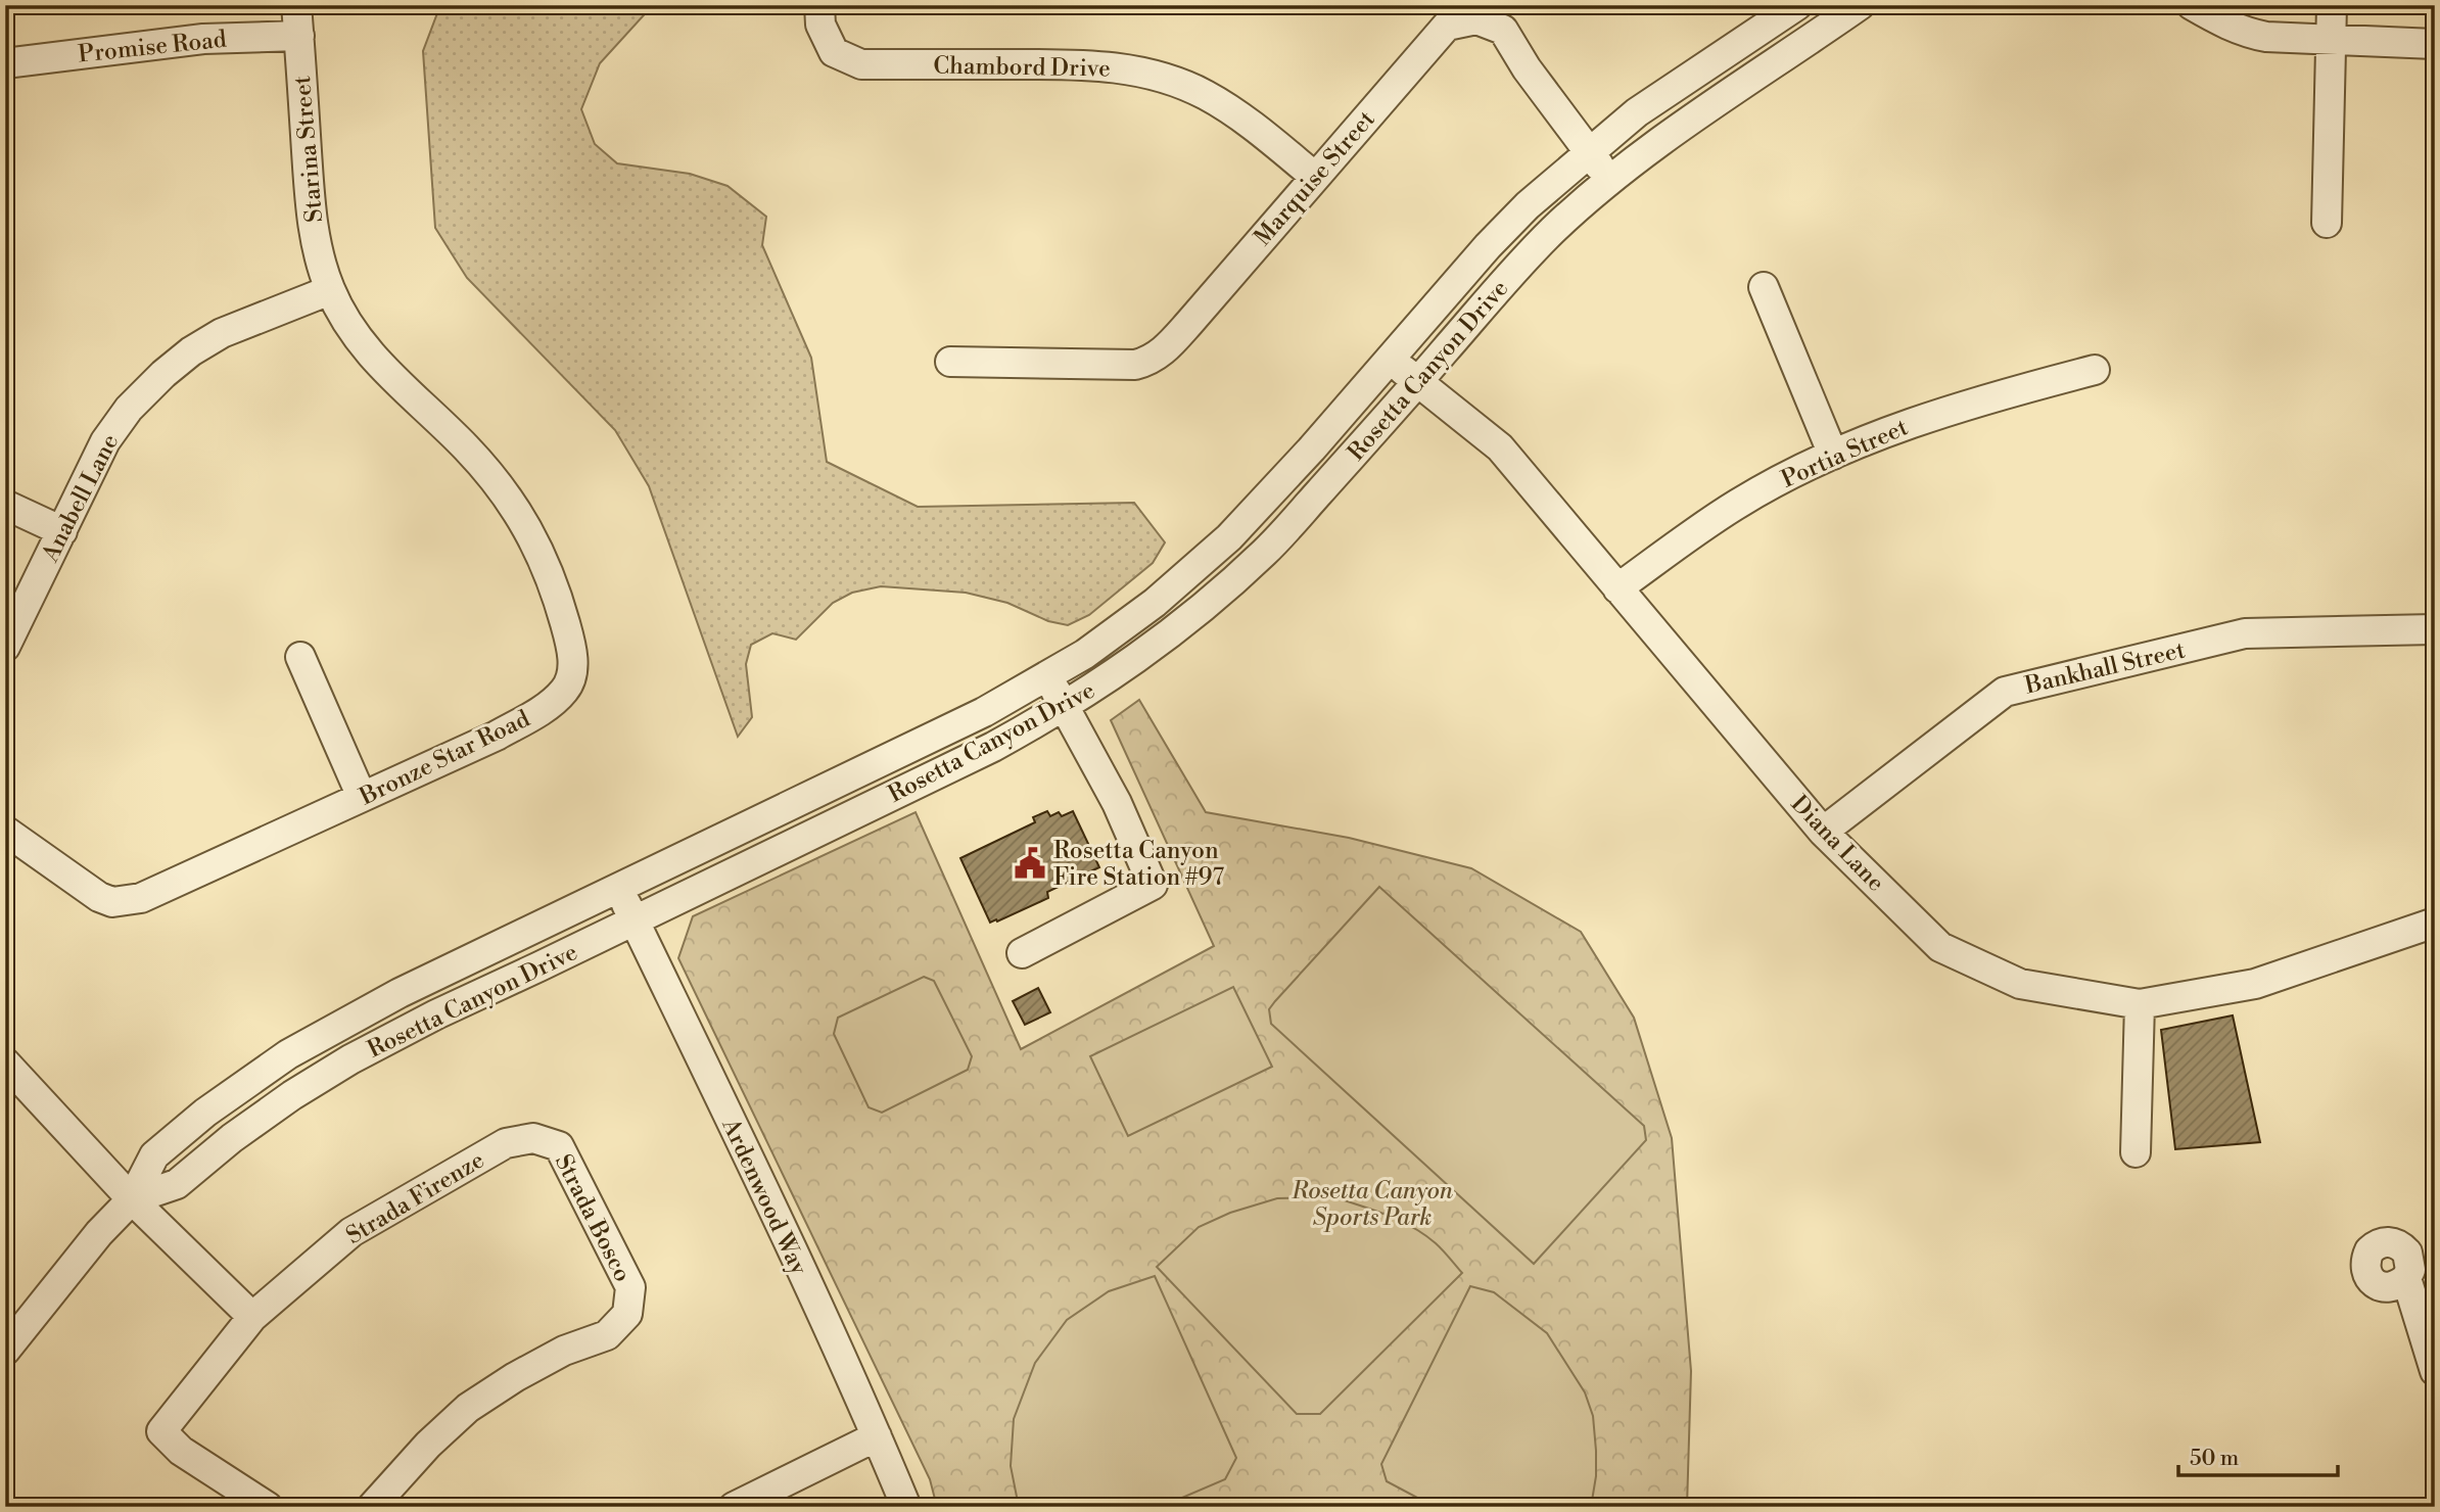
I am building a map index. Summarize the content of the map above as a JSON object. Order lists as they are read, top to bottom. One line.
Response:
{"streets":{"street":["Promise Road","Chambord Drive","Starina Street","Marquise Street","Rosetta Canyon Drive","Portia Street","Anabell Lane","Bankhall Street","Bronze Star Road","Diana Lane","Ardenwood Way","Strada Firenze","Strada Bosco"]},"crossings":[["Promise Road","Starina Street"],["Chambord Drive","Marquise Street"],["Starina Street","Anabell Lane"],["Starina Street","Bronze Star Road"],["Marquise Street","Rosetta Canyon Drive"],["Rosetta Canyon Drive","Diana Lane"],["Rosetta Canyon Drive","Ardenwood Way"],["Portia Street","Diana Lane"],["Anabell Lane","Bronze Star Road"],["Bankhall Street","Diana Lane"],["Strada Firenze","Strada Bosco"]],"parks":["Rosetta Canyon Sports Park"],"places":{"public building":["Rosetta Canyon Fire Station #97"]},"scale_bar":"50 m"}
